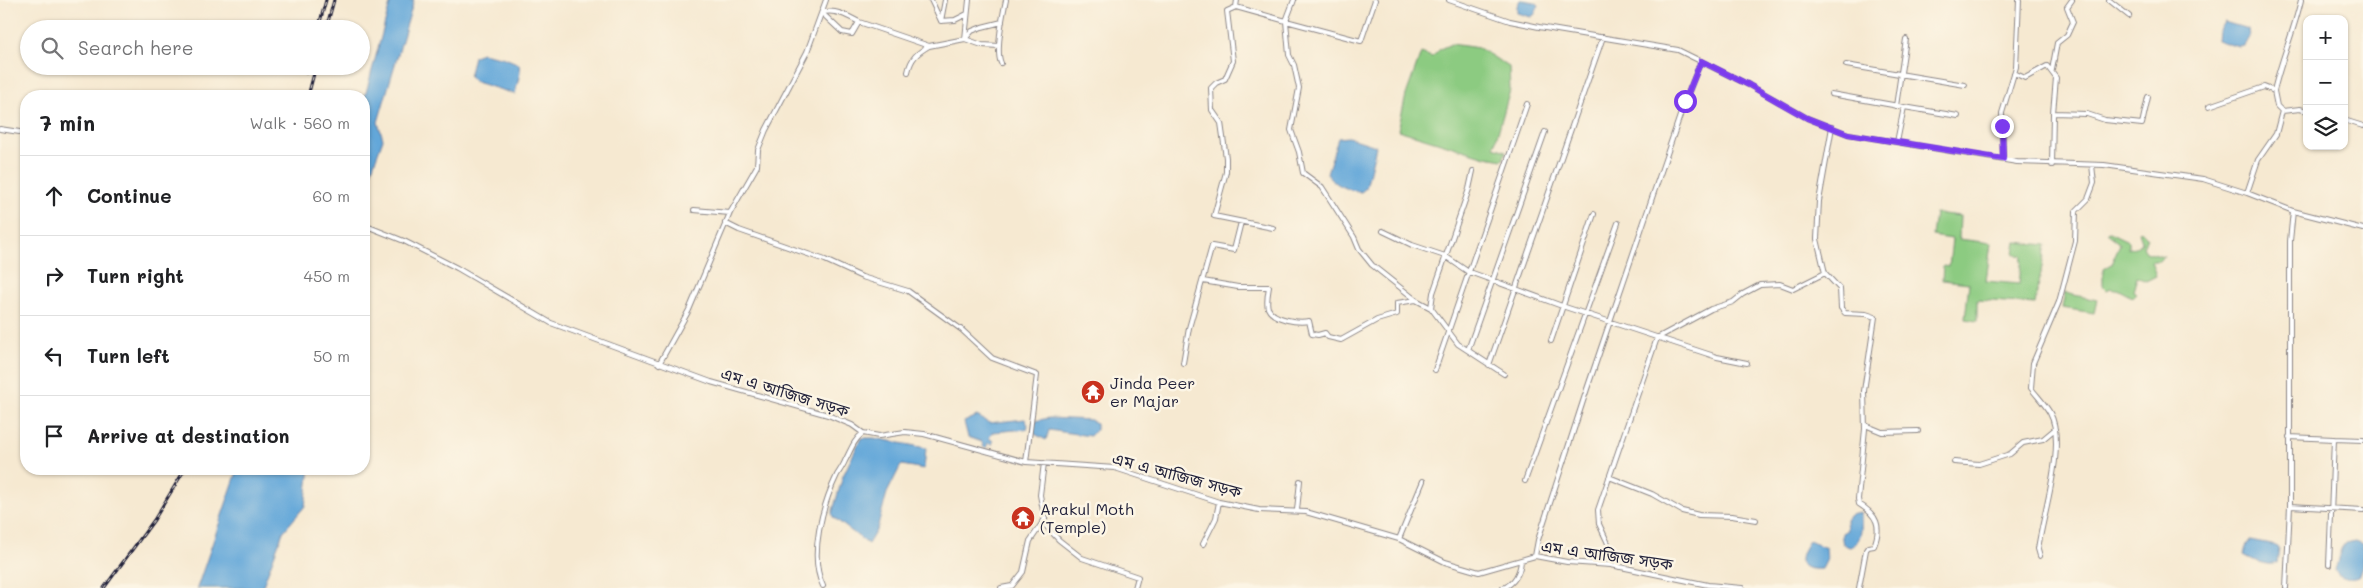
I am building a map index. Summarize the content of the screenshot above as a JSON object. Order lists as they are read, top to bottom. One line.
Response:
{"streets":{"street":["এম এ আজিজ সড়ক"]},"places":{"temple":["Jinda Peer er Majar","Arakul Moth (Temple)"]},"page":{"map_buttons":["+","−"],"search":"Search here","heading":["7 min","Walk · 560 m"],"list":[["Continue","60 m"],["Turn right","450 m"],["Turn left","50 m"],"Arrive at destination"]}}
